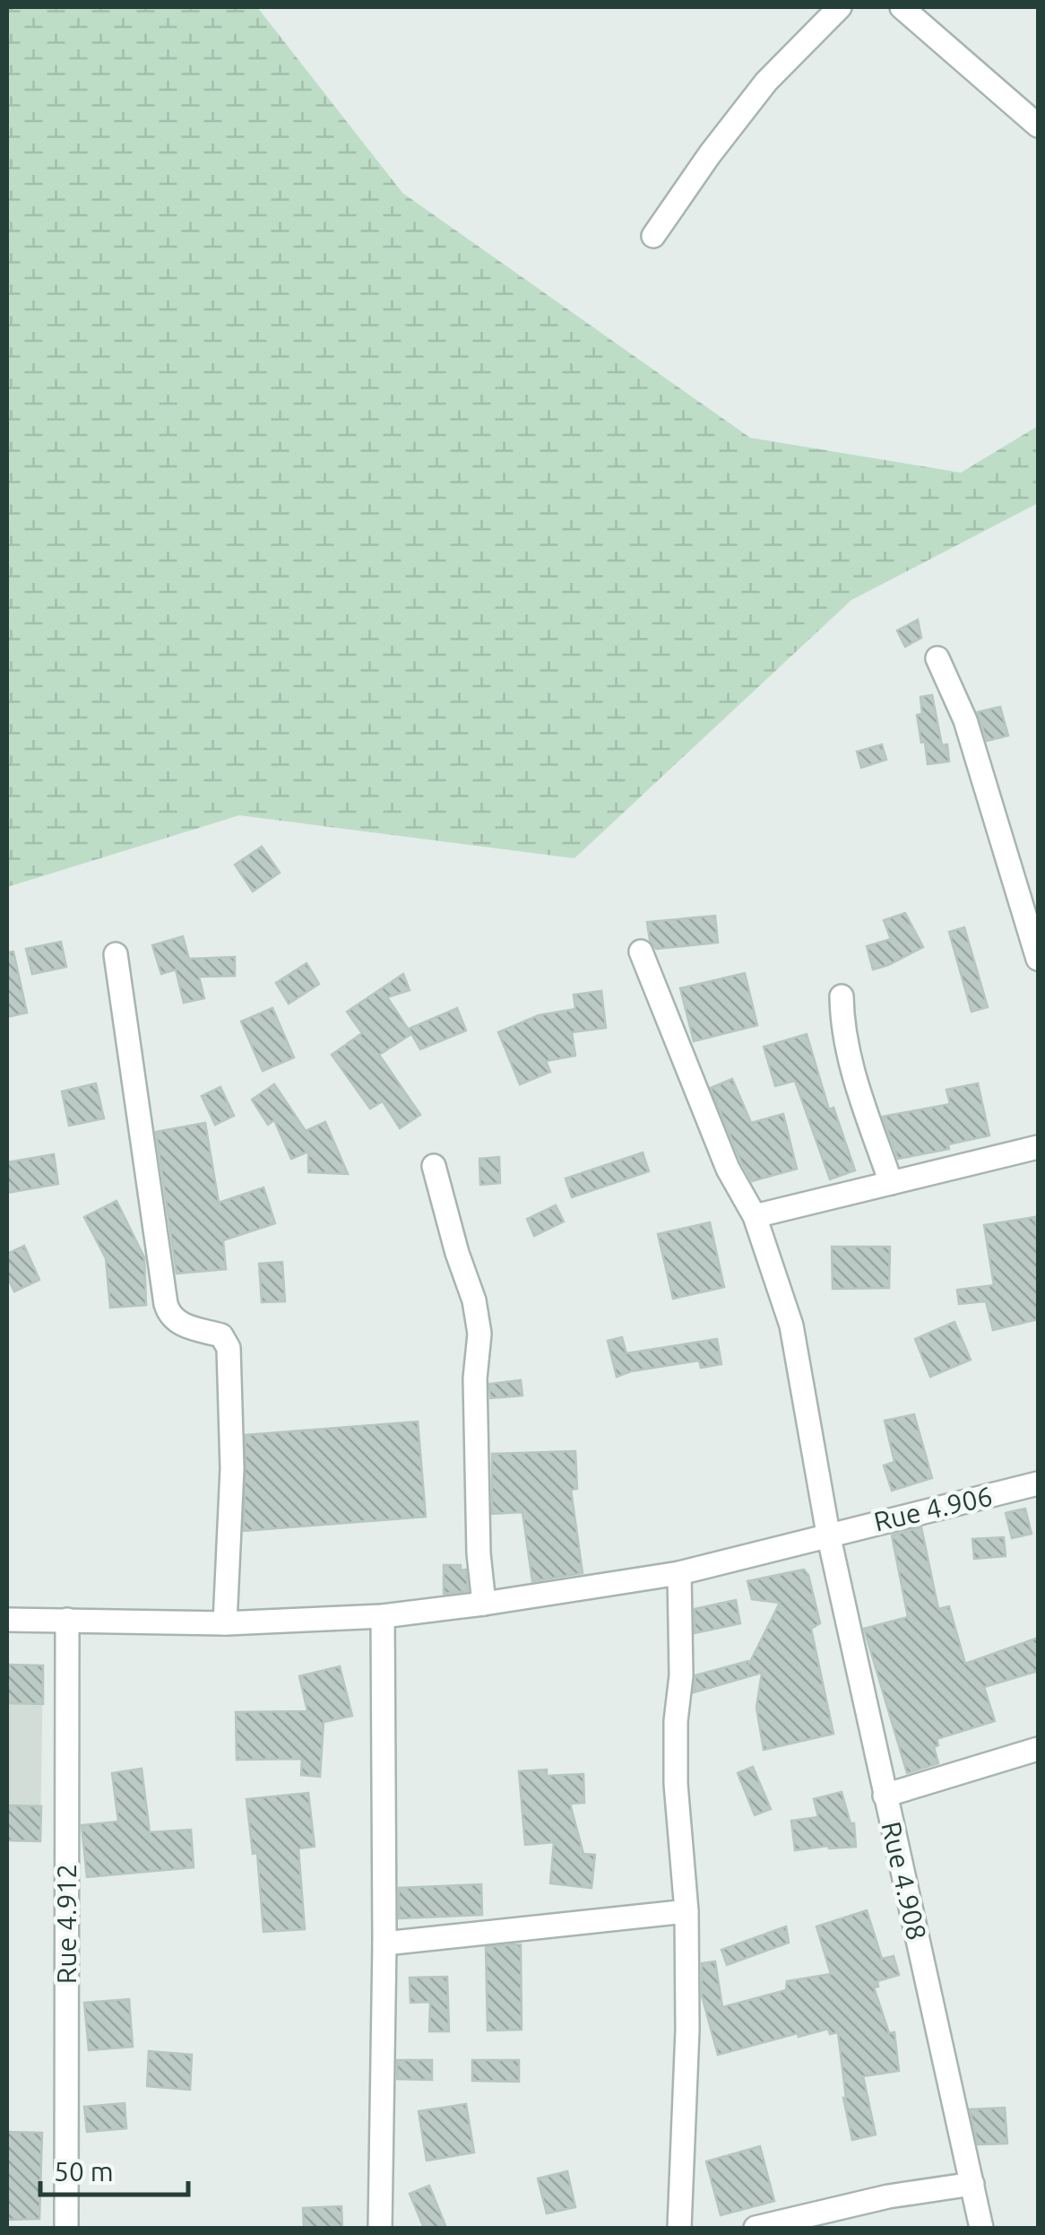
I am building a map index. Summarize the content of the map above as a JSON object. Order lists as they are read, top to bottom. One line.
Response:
{"streets":{"street":["Rue 4.906","Rue 4.908","Rue 4.912"]},"crossings":[["Rue 4.906","Rue 4.908"],["Rue 4.906","Rue 4.912"]],"scale_bar":"50 m"}
